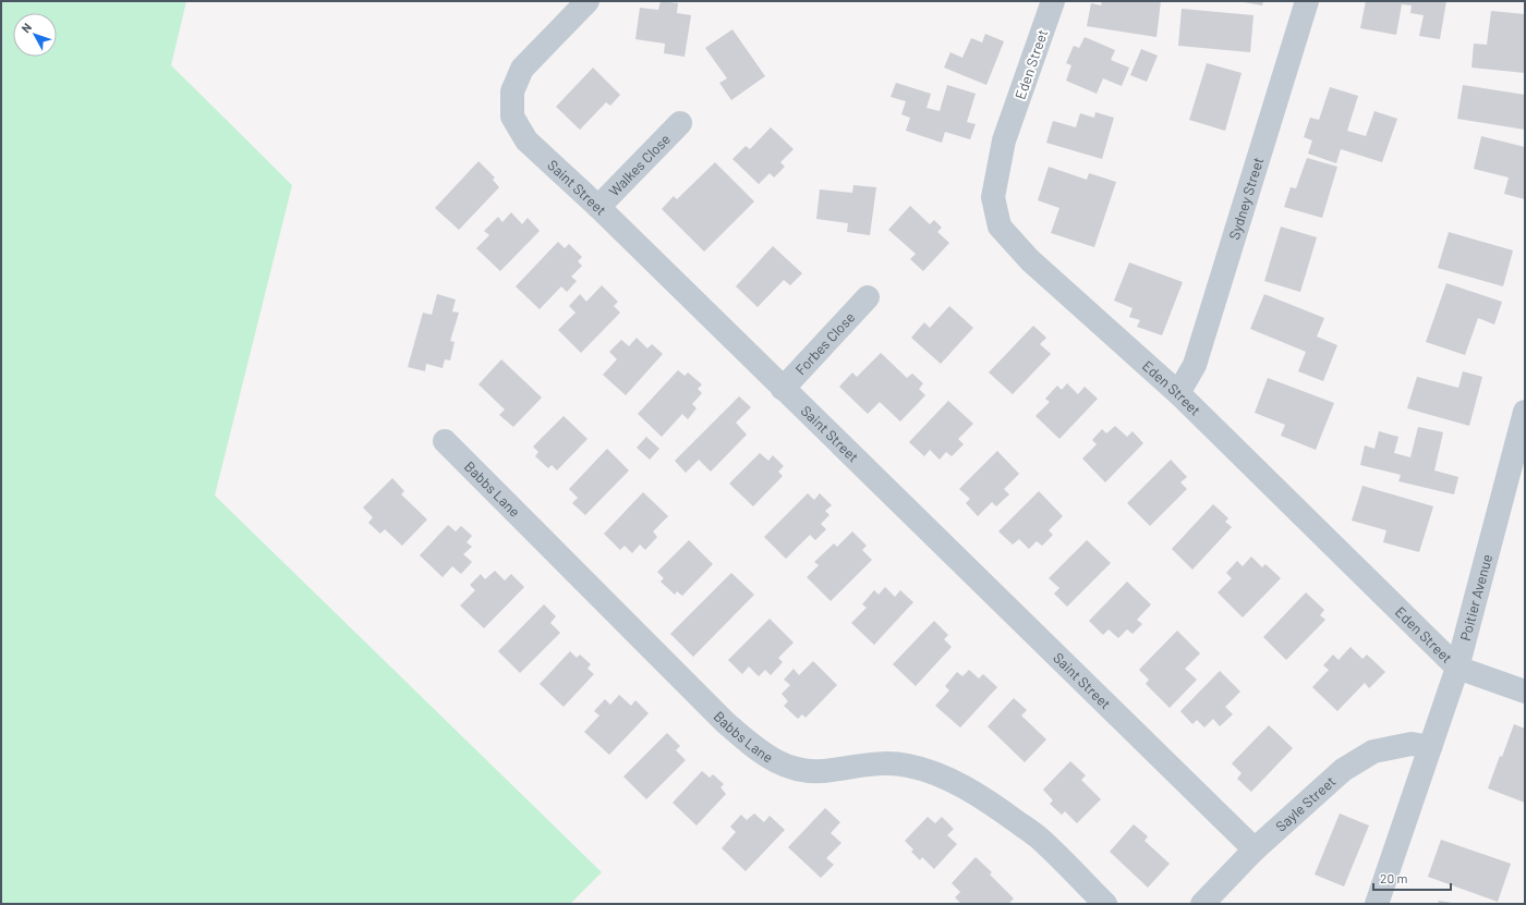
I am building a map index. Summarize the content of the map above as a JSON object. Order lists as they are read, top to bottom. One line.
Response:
{"streets":{"street":["Eden Street","Walkes Close","Saint Street","Sydney Street","Forbes Close","Babbs Lane","Poitier Avenue","Sayle Street"]},"crossings":[["Eden Street","Sydney Street"],["Eden Street","Poitier Avenue"],["Walkes Close","Saint Street"],["Saint Street","Forbes Close"],["Saint Street","Sayle Street"],["Poitier Avenue","Sayle Street"]],"scale_bar":"20 m","north":"top left"}
